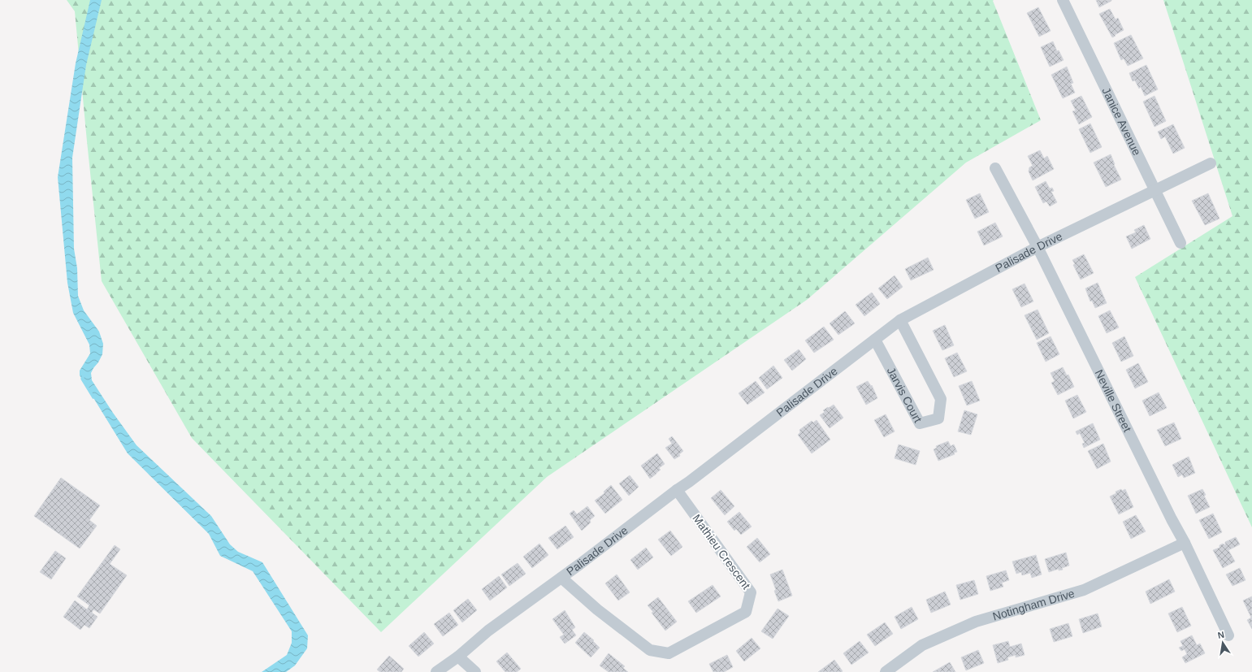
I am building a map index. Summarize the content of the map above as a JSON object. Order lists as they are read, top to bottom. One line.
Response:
{"streets":{"street":["Janice Avenue","Palisade Drive","Jarvis Court","Neville Street","Mathieu Crescent","Notingham Drive"]},"crossings":[["Janice Avenue","Palisade Drive"],["Palisade Drive","Jarvis Court"],["Palisade Drive","Neville Street"],["Palisade Drive","Mathieu Crescent"],["Neville Street","Notingham Drive"]],"north":"top"}
